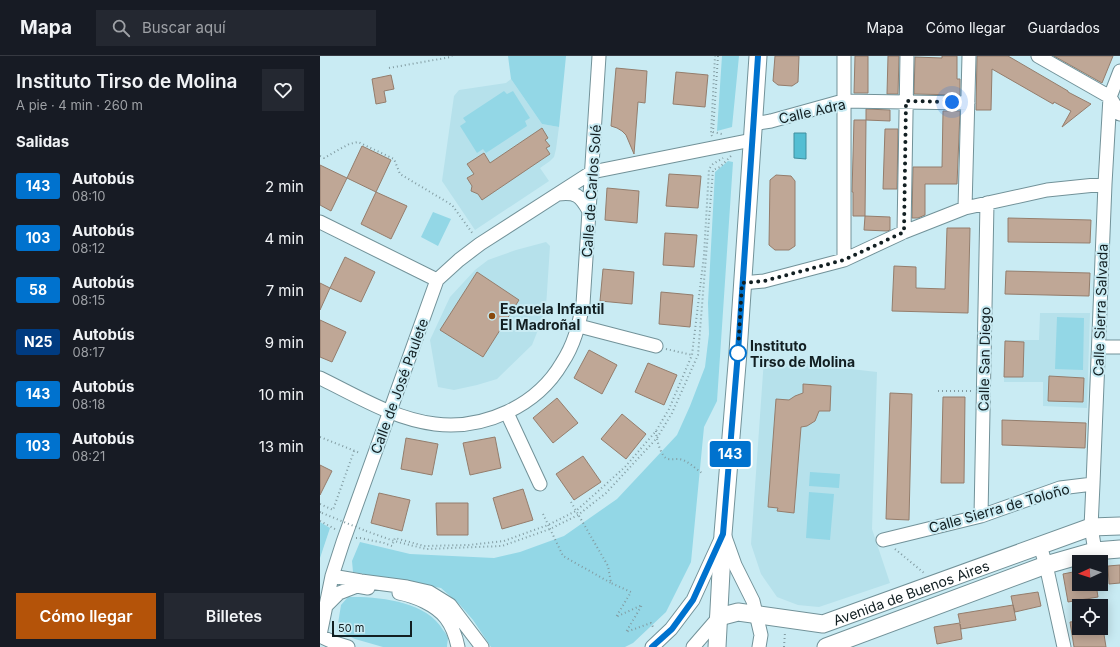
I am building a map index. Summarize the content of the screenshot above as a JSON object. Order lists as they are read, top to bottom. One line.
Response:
{"streets":{"main road":["Avenida de Buenos Aires"],"street":["Calle Adra","Calle de Carlos Solé","Calle Sierra Salvada","Calle San Diego","Calle de José Paulete","Calle Sierra de Toloño"]},"crossings":[["Calle Adra","Calle de José Paulete"],["Calle de Carlos Solé","Calle de José Paulete"],["Calle Sierra Salvada","Calle Sierra de Toloño"],["Calle Sierra Salvada","Avenida de Buenos Aires"],["Calle San Diego","Calle Sierra de Toloño"]],"places":["Escuela Infantil El Madroñal","Instituto Tirso de Molina"],"lines":["bus line 143"],"scale_bar":"50 m","north":"left","page":{"header":"Mapa","search":"Buscar aquí","nav":["Mapa","Cómo llegar","Guardados"],"heading":[["Instituto Tirso de Molina","A pie · 4 min · 260 m"],"Salidas"],"on_map":"143","list":[{"mark":"143","name":"Autobús","note":"08:10","value":"2 min"},{"mark":"103","name":"Autobús","note":"08:12","value":"4 min"},{"mark":"58","name":"Autobús","note":"08:15","value":"7 min"},{"mark":"N25","name":"Autobús","note":"08:17","value":"9 min"},{"mark":"143","name":"Autobús","note":"08:18","value":"10 min"},{"mark":"103","name":"Autobús","note":"08:21","value":"13 min"}],"buttons":["Cómo llegar","Billetes"],"scale":"50 m"}}
